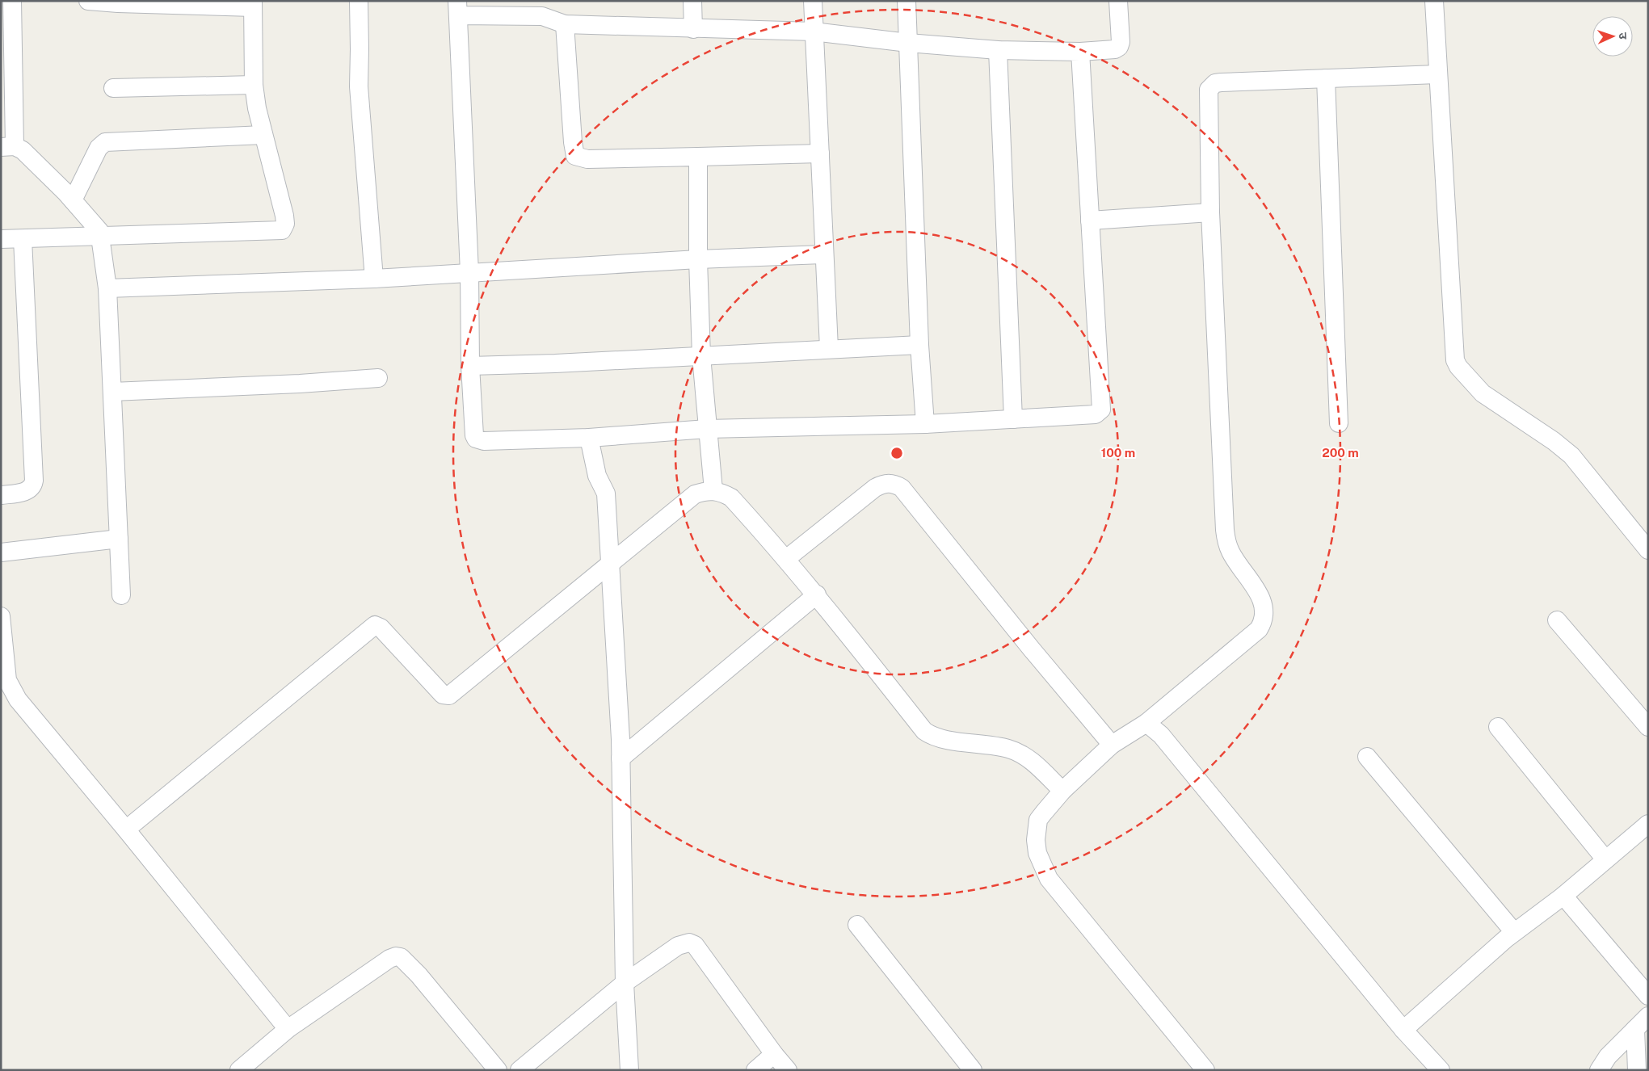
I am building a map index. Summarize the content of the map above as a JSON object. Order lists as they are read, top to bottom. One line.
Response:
{"north":"right","rings":["100 m","200 m"]}
